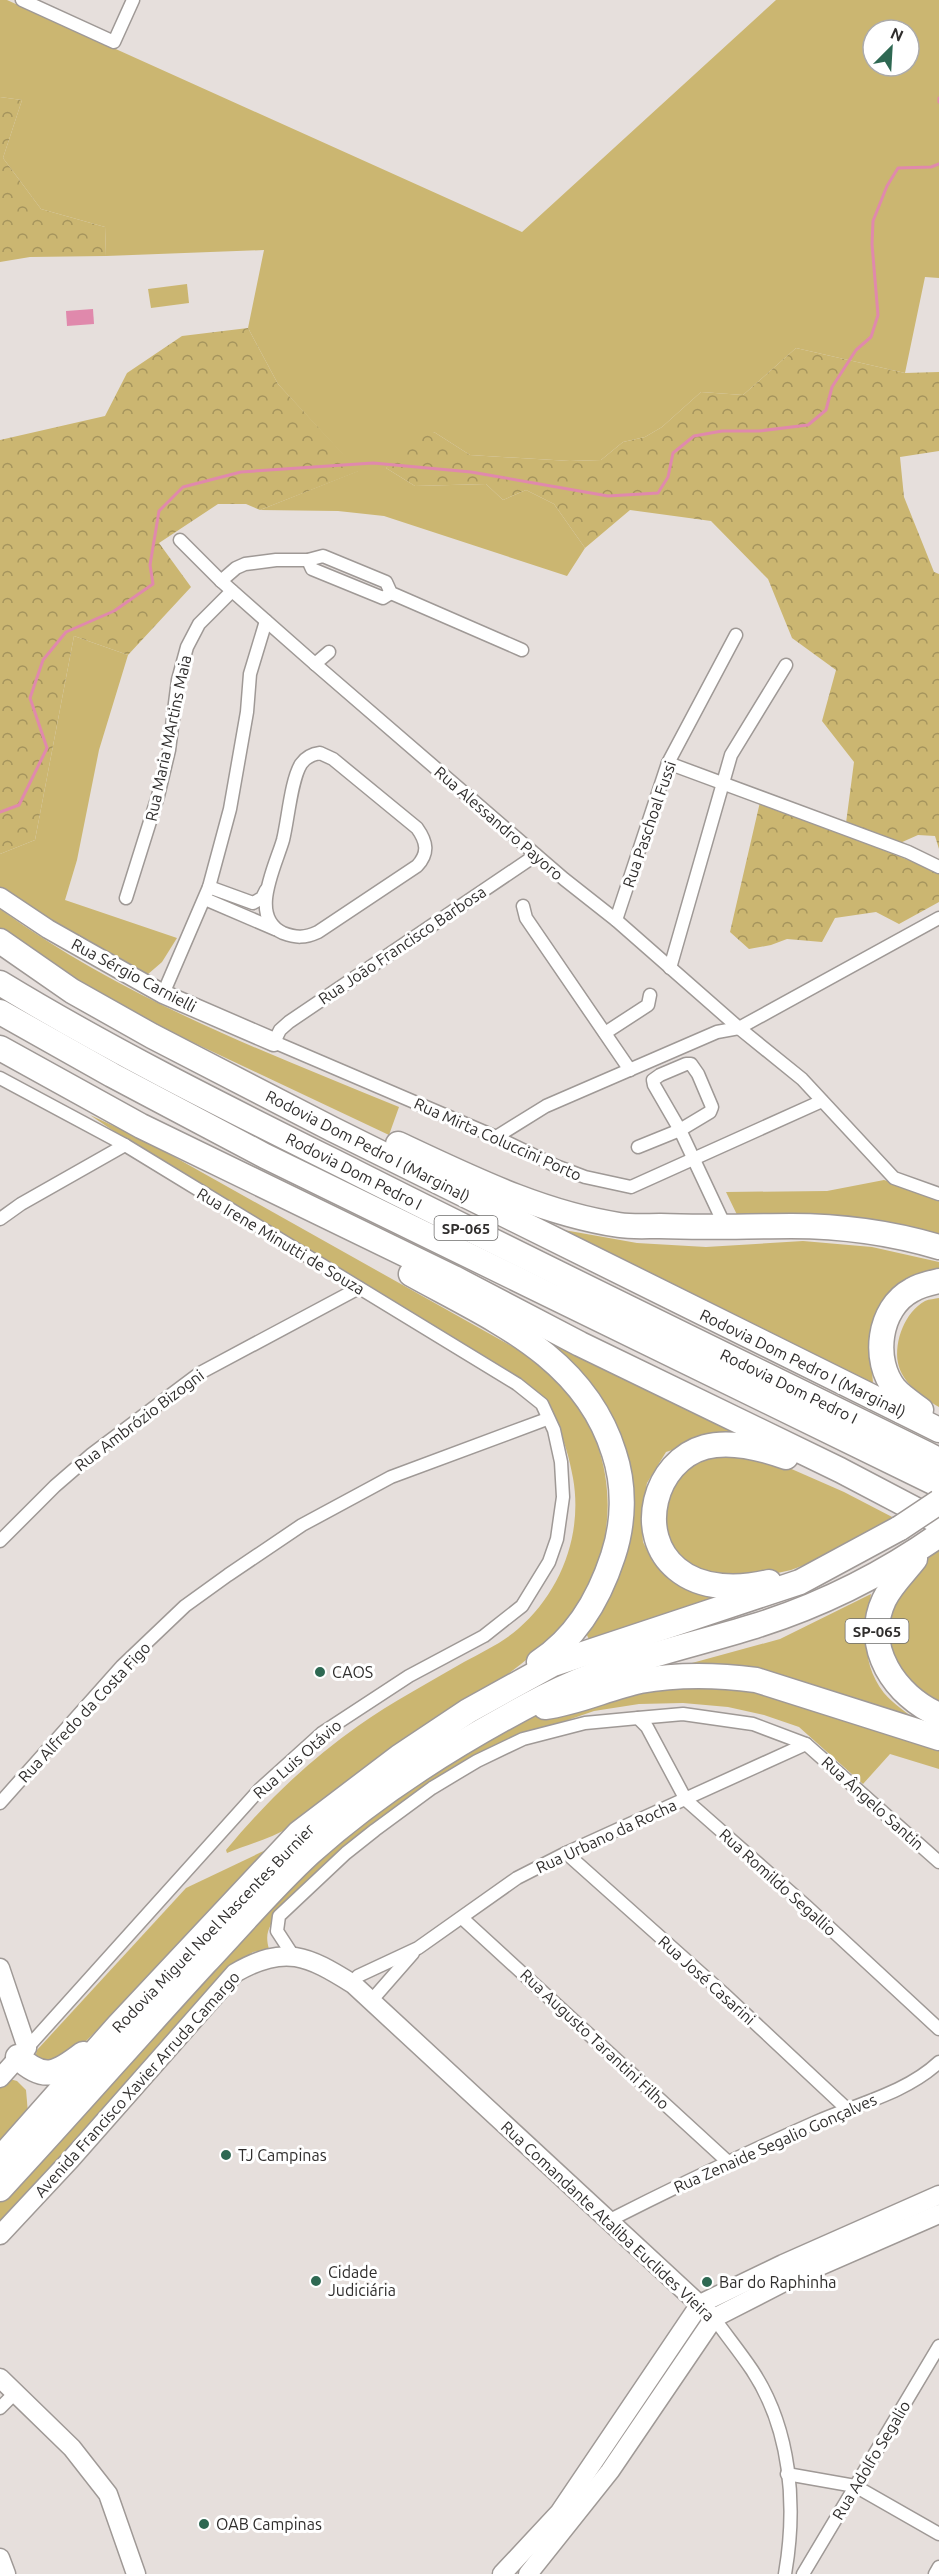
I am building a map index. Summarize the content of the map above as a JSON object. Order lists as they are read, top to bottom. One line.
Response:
{"streets":{"highway":["Rodovia Dom Pedro I (Marginal)","Rodovia Dom Pedro I","SP-065","Rodovia Miguel Noel Nascentes Burnier"],"street":["Rua Maria MArtins Maia","Rua Alessandro Payoro","Rua Paschoal Fussi","Rua João Francisco Barbosa","Rua Sérgio Carnielli","Rua Mirta Coluccini Porto","Rua Irene Minutti de Souza","Rua Ambrózio Bizogni","Rua Alfredo da Costa Figo","Rua Luis Otávio","Rua Ângelo Santin","Rua Urbano da Rocha","Rua Romildo Segallio","Rua José Casarini","Rua Augusto Tarantini Filho","Avenida Francisco Xavier Arruda Camargo","Rua Zenaide Segalio Gonçalves","Rua Comandante Ataliba Euclides Vieira","Rua Adolfo Segalio"]},"crossings":[["Rua Maria MArtins Maia","Rua Alessandro Payoro"],["Rua Alessandro Payoro","Rua Paschoal Fussi"],["Rua Alessandro Payoro","Rua João Francisco Barbosa"],["Rua Alessandro Payoro","Rua Mirta Coluccini Porto"],["Rua João Francisco Barbosa","Rua Sérgio Carnielli"],["Rua João Francisco Barbosa","Rua Mirta Coluccini Porto"],["Rua Sérgio Carnielli","Rua Mirta Coluccini Porto"],["SP-065","Rodovia Miguel Noel Nascentes Burnier"],["Rua Irene Minutti de Souza","Rua Ambrózio Bizogni"],["Rua Irene Minutti de Souza","Rua Alfredo da Costa Figo"],["Rua Irene Minutti de Souza","Rua Luis Otávio"],["Rua Alfredo da Costa Figo","Rua Luis Otávio"],["Rua Ângelo Santin","Rua Urbano da Rocha"],["Rua Urbano da Rocha","Rua Romildo Segallio"],["Rua Urbano da Rocha","Rua José Casarini"],["Rua Urbano da Rocha","Rua Augusto Tarantini Filho"],["Rua Urbano da Rocha","Rua Comandante Ataliba Euclides Vieira"],["Rua José Casarini","Rua Zenaide Segalio Gonçalves"],["Rua Augusto Tarantini Filho","Rua Zenaide Segalio Gonçalves"],["Avenida Francisco Xavier Arruda Camargo","Rua Comandante Ataliba Euclides Vieira"],["Rua Zenaide Segalio Gonçalves","Rua Comandante Ataliba Euclides Vieira"]],"places":["CAOS","TJ Campinas","Cidade Judiciária","Bar do Raphinha","OAB Campinas"],"north":"top right"}
